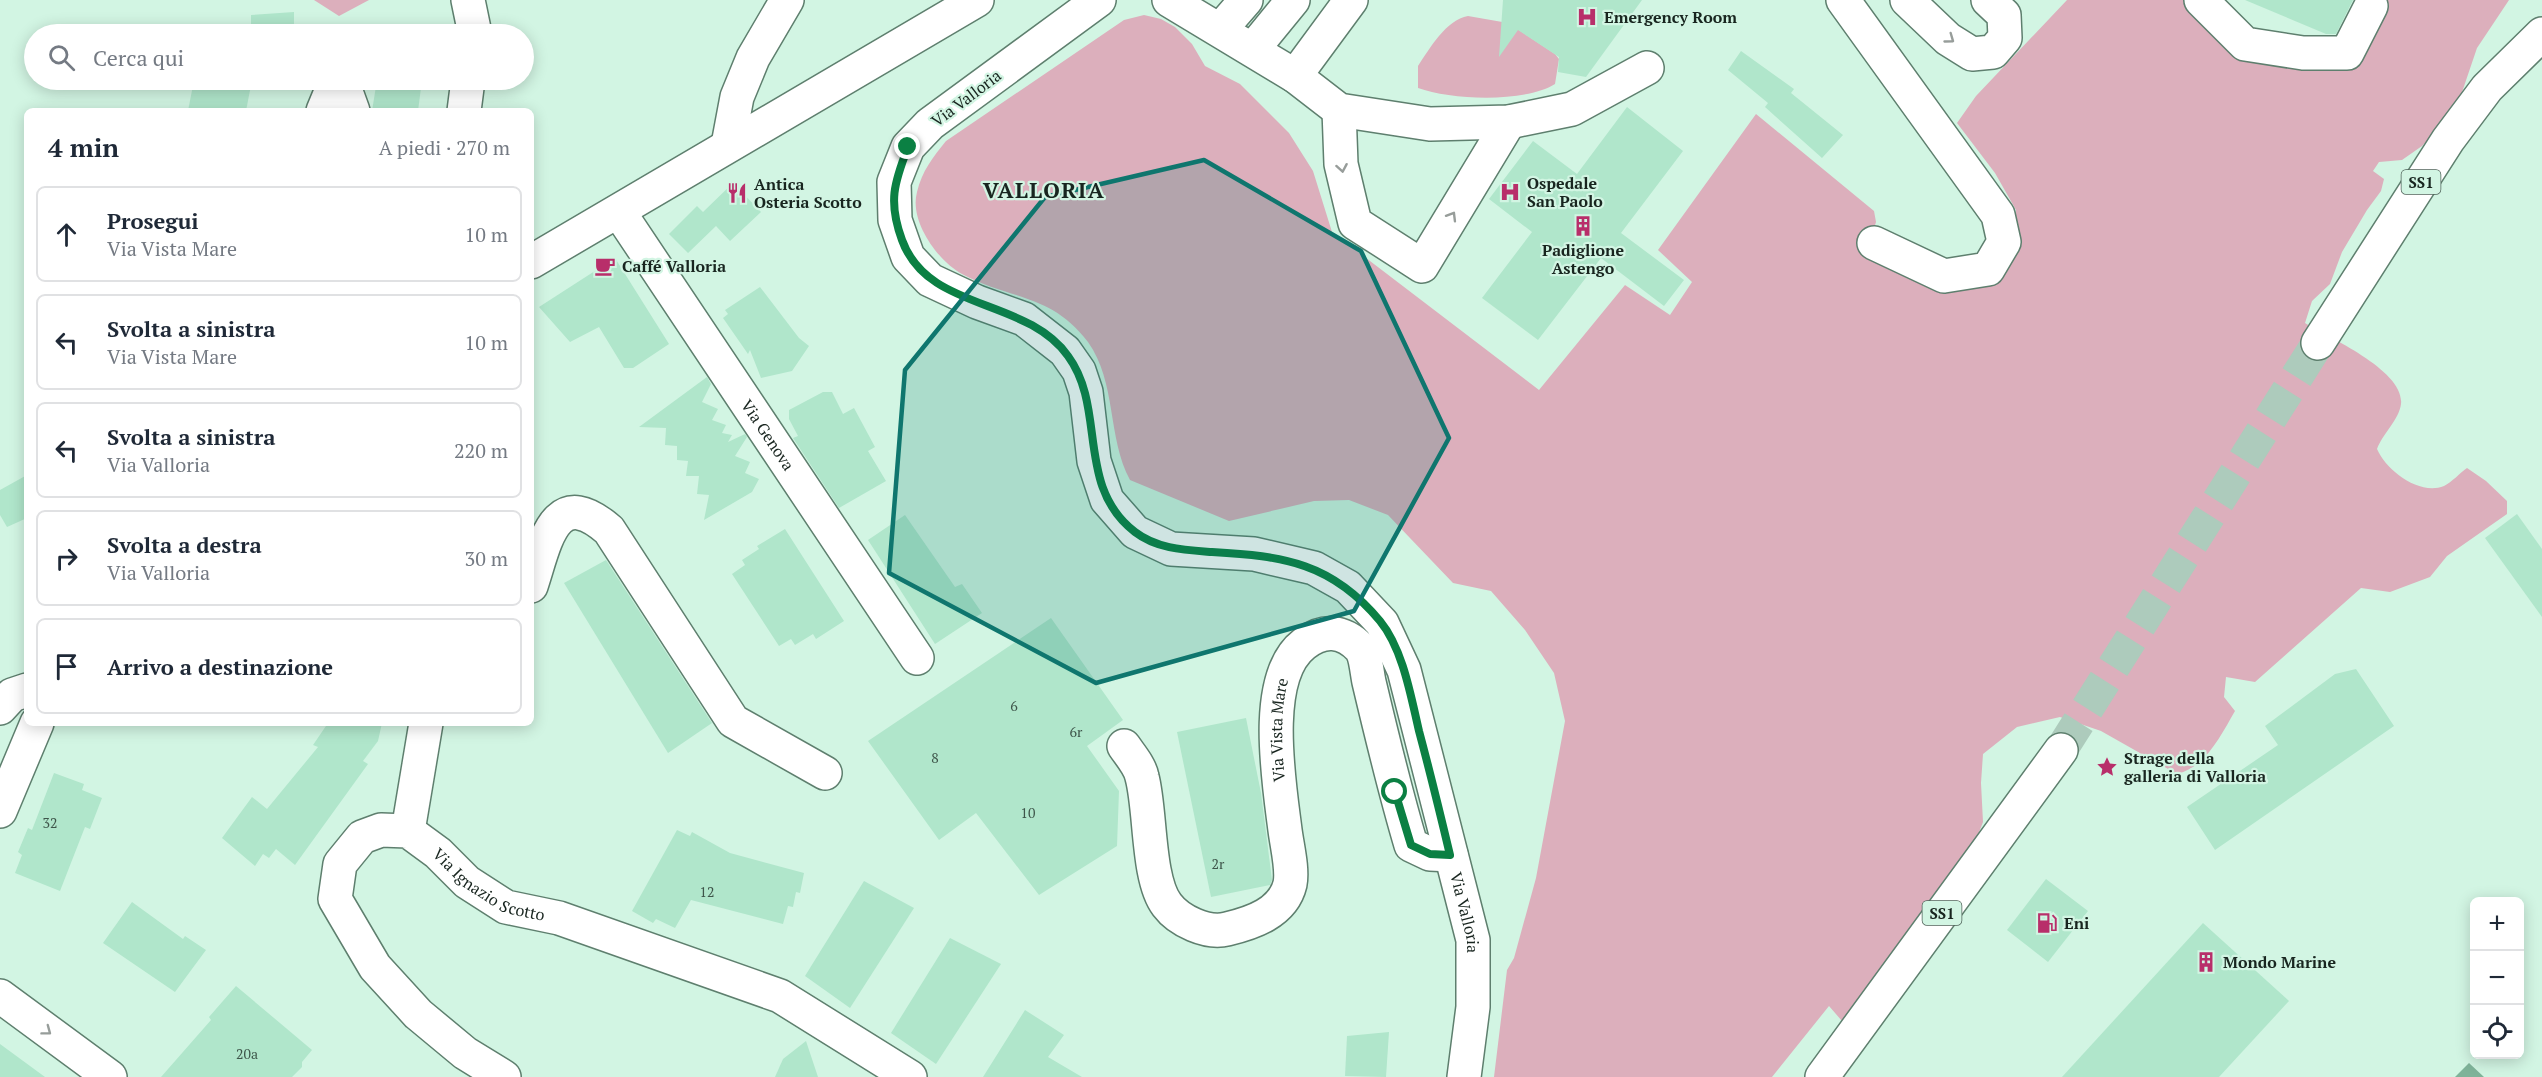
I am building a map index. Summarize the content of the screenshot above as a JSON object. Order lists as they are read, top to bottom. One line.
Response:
{"streets":{"street":["Via Valloria","SS1","Via Genova","Via Vista Mare","Via Ignazio Scotto"]},"crossings":[["Via Valloria","Via Vista Mare"]],"districts":["VALLORIA"],"places":{"hospital":["Emergency Room","Ospedale San Paolo"],"restaurant":["Antica Osteria Scotto"],"building":["Padiglione Astengo","Mondo Marine"],"cafe":["Caffé Valloria"],"place":["Strage della galleria di Valloria"],"fuel station":["Eni"]},"house_numbers":["6","6r","8","10","32","2r","12","20a"],"page":{"search":"Cerca qui","heading":["4 min","A piedi · 270 m"],"list":[["Prosegui","Via Vista Mare","10 m"],["Svolta a sinistra","Via Vista Mare","10 m"],["Svolta a sinistra","Via Valloria","220 m"],["Svolta a destra","Via Valloria","30 m"],"Arrivo a destinazione"],"map_buttons":["+","−"]}}
